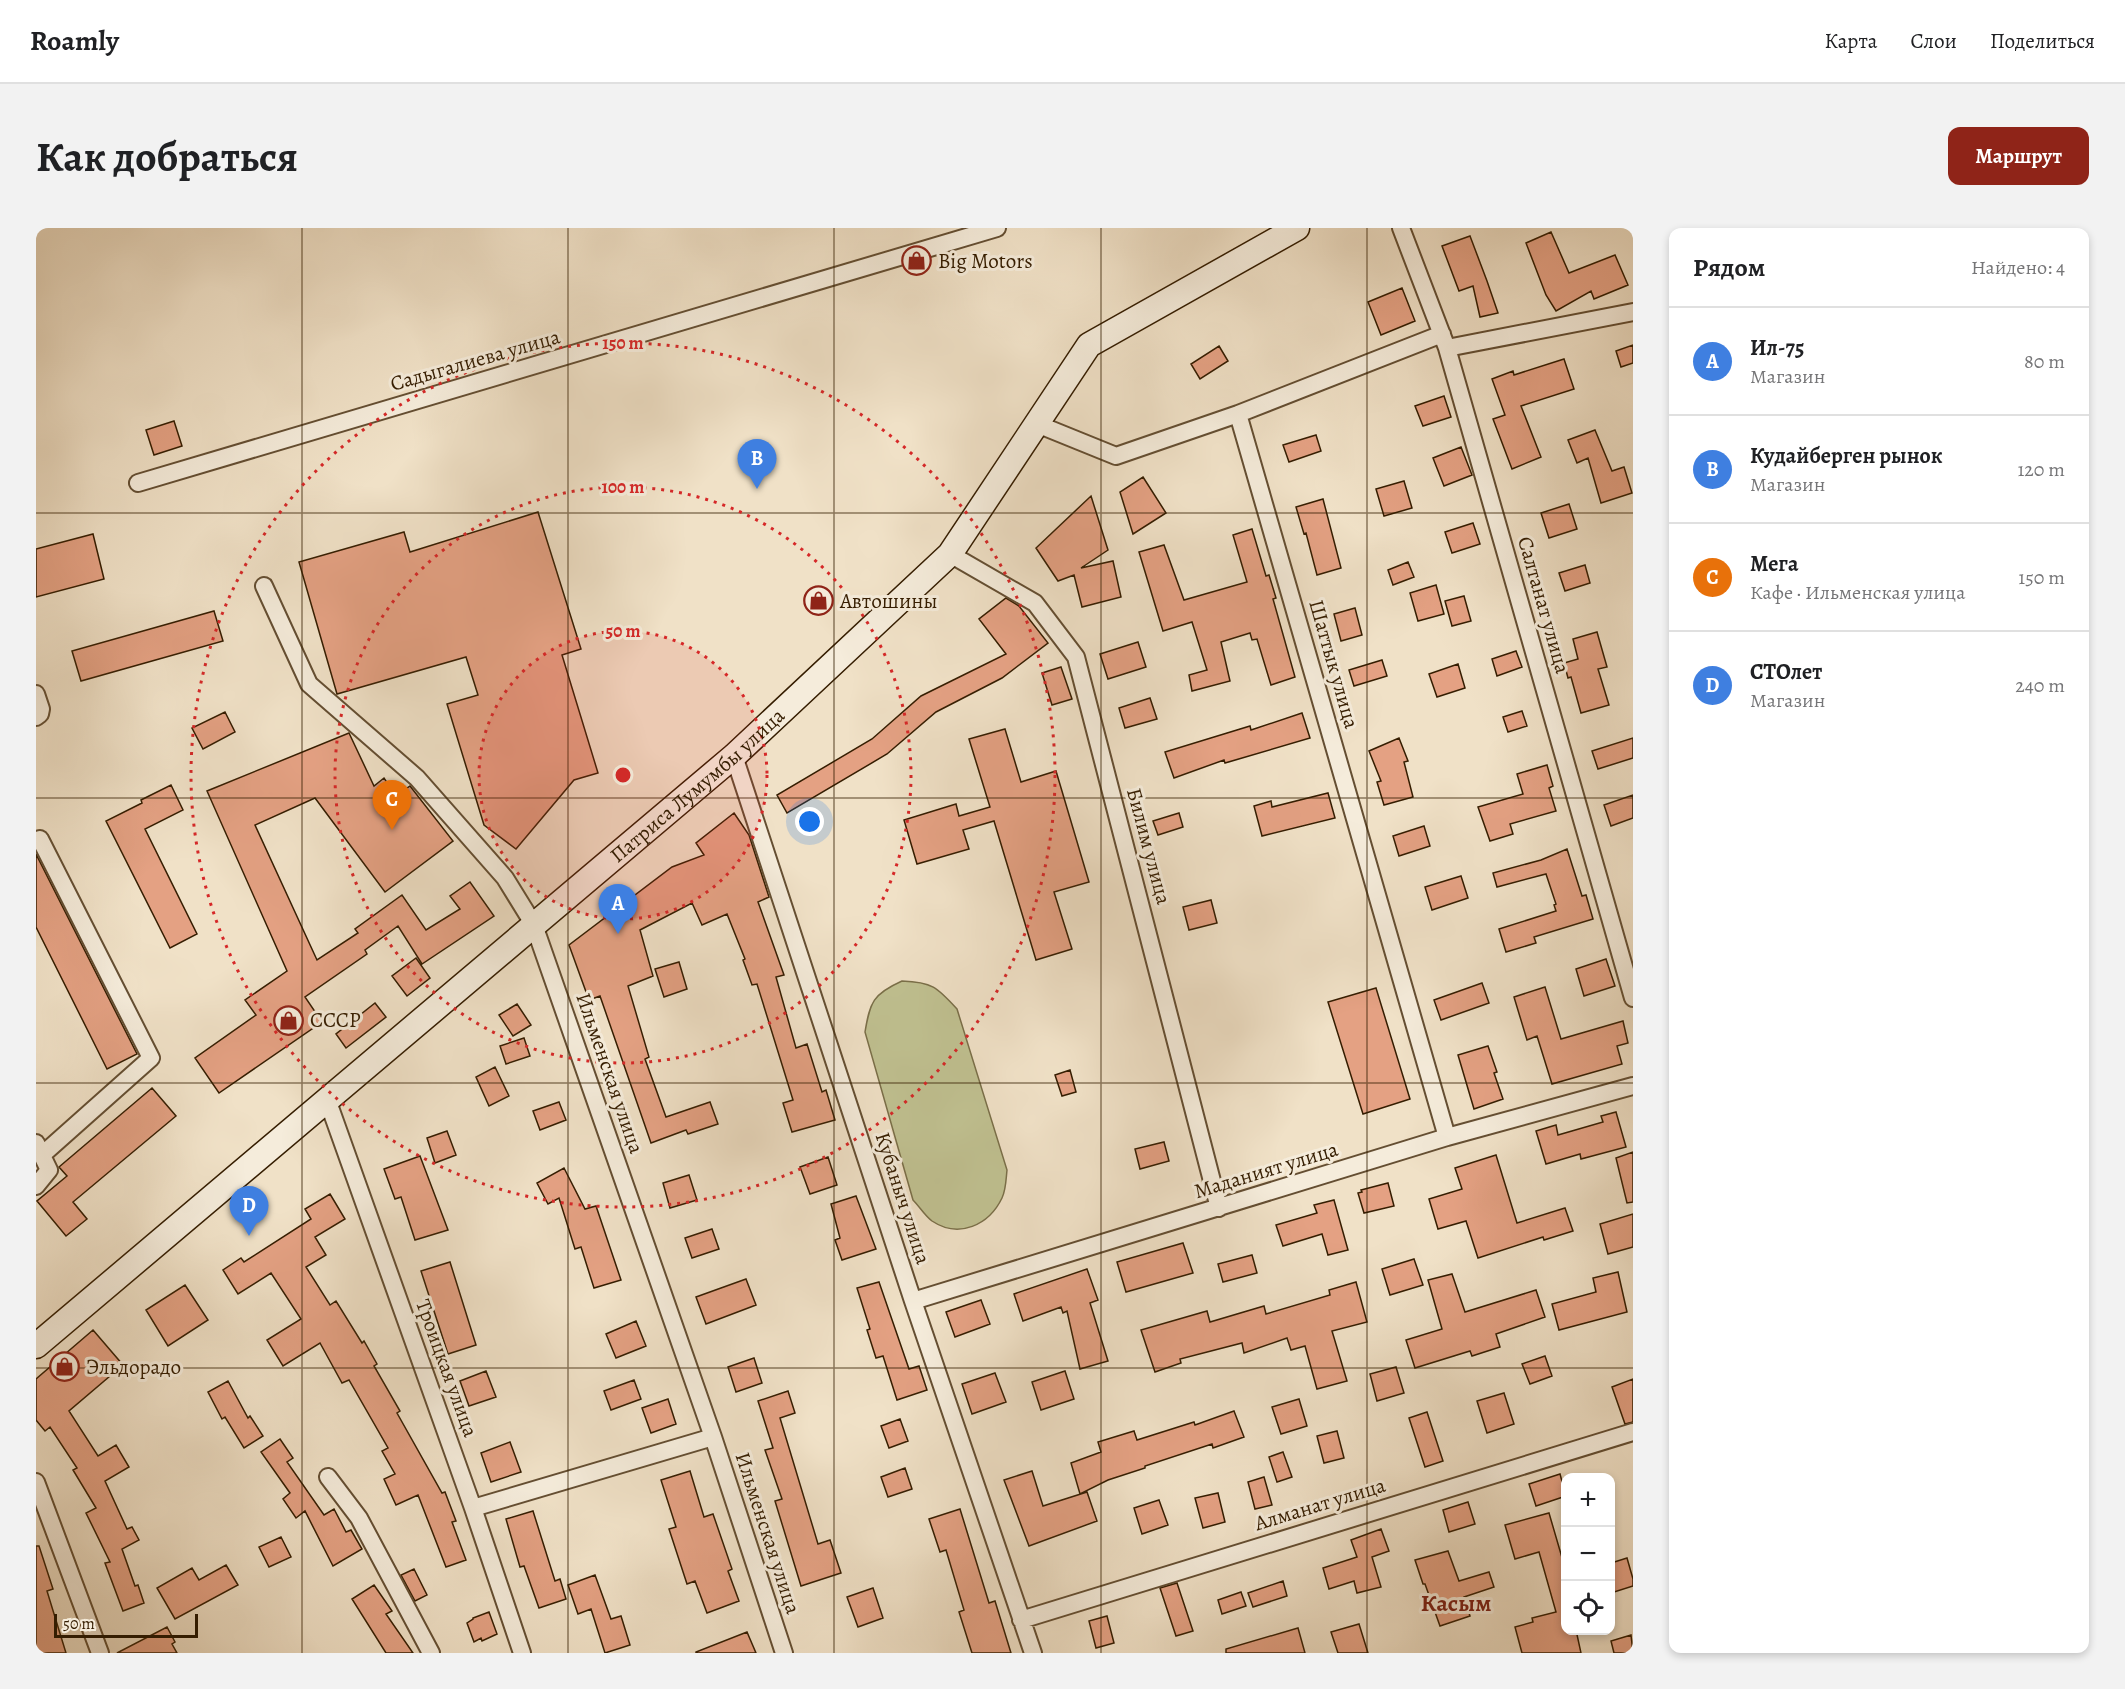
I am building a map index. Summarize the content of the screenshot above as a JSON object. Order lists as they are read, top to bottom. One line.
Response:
{"streets":{"street":["Садыгалиева улица","Салтанат улица","Шаттык улица","Патриса Лумумбы улица","Билим улица","Ильменская улица","Маданият улица","Кубаныч улица","Троицкая улица","Алманат улица"]},"crossings":[["Шаттык улица","Маданият улица"],["Патриса Лумумбы улица","Билим улица"],["Патриса Лумумбы улица","Ильменская улица"],["Патриса Лумумбы улица","Кубаныч улица"],["Патриса Лумумбы улица","Троицкая улица"],["Билим улица","Маданият улица"],["Маданият улица","Кубаныч улица"],["Кубаныч улица","Алманат улица"]],"districts":["Касым"],"places":{"shop":["Big Motors","Автошины","СССР","Эльдорадо"]},"scale_bar":"50 m","page":{"header":"Roamly","nav":["Карта","Слои","Поделиться"],"buttons":"Маршрут","title":"Как добраться","heading":["Рядом","Найдено: 4"],"list":[{"mark":"A","name":"Ил-75","note":"Магазин","value":"80 m"},{"mark":"B","name":"Кудайберген рынок","note":"Магазин","value":"120 m"},{"mark":"C","name":"Мега","note":"Кафе · Ильменская улица","value":"150 m"},{"mark":"D","name":"СТОлет","note":"Магазин","value":"240 m"}],"pins":["B","C","A","D"],"map_buttons":["+","−"],"scale":"50 m"},"rings":["150 m","100 m","50 m"]}
